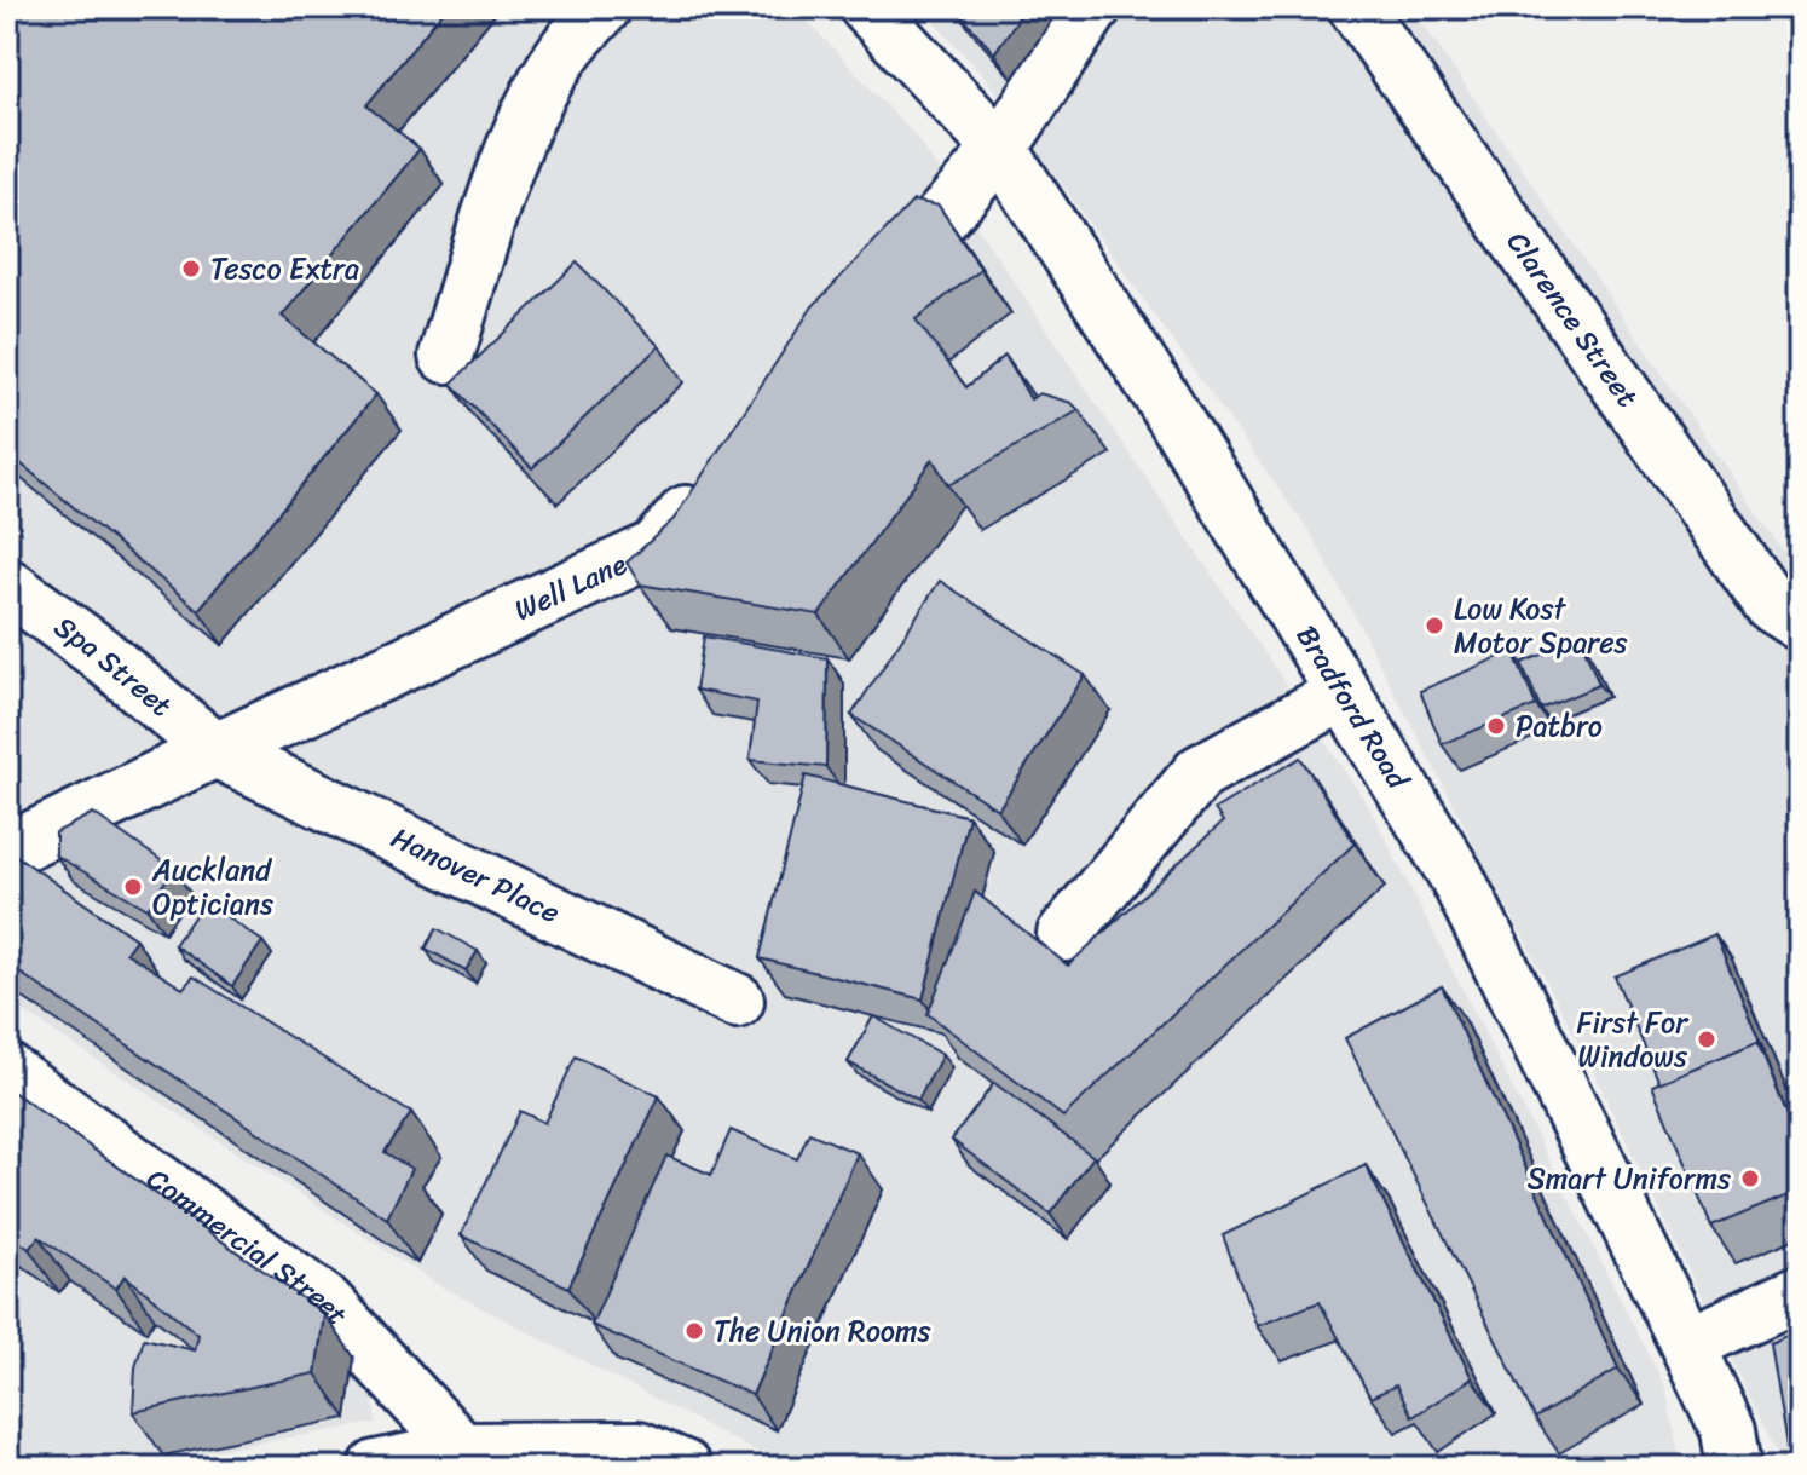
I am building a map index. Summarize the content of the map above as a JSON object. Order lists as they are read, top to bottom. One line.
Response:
{"streets":{"street":["Clarence Street","Well Lane","Spa Street","Bradford Road","Hanover Place","Commercial Street"]},"crossings":[["Well Lane","Spa Street"],["Well Lane","Hanover Place"],["Spa Street","Hanover Place"]],"places":["Tesco Extra","Low Kost Motor Spares","Patbro","Auckland Opticians","First For Windows","Smart Uniforms","The Union Rooms"]}
